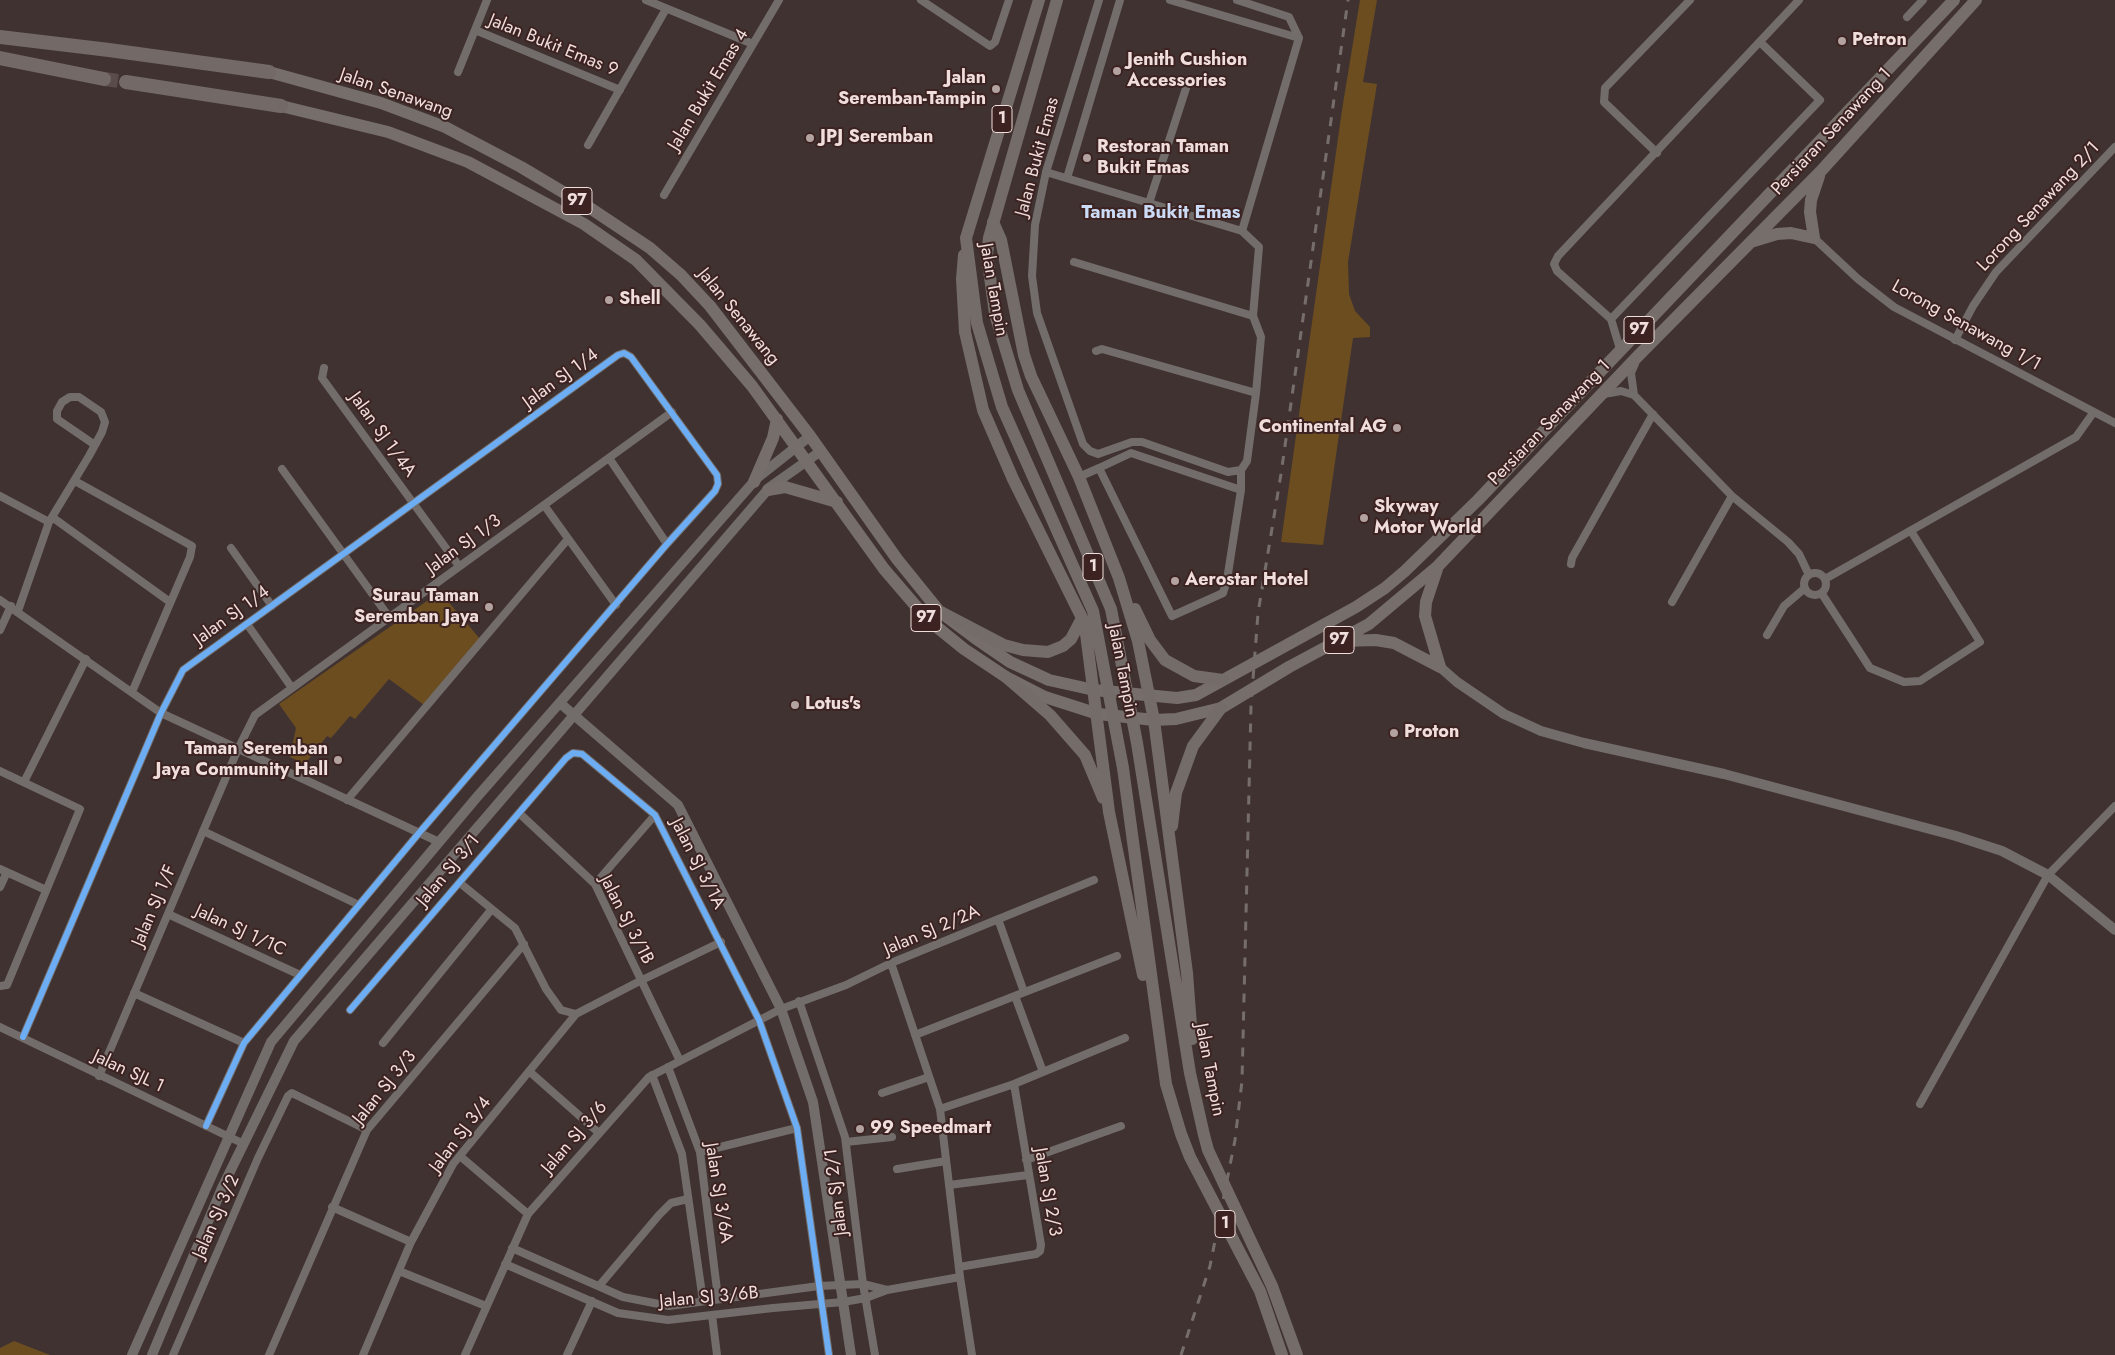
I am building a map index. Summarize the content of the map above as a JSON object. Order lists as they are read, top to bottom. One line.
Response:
{"streets":{"highway":["1","Jalan Tampin"],"main road":["Jalan Senawang","Persiaran Senawang 1","97"],"street":["Jalan Bukit Emas 9","Jalan Bukit Emas 4","Jalan Bukit Emas","Lorong Senawang 2/1","Lorong Senawang 1/1","Jalan SJ 1/4","Jalan SJ 1/4A","Jalan SJ 1/3","Jalan SJ 3/1A","Jalan SJ 3/1","Jalan SJ 1/F","Jalan SJ 3/1B","Jalan SJ 1/1C","Jalan SJ 2/2A","Jalan SJL 1","Jalan SJ 3/3","Jalan SJ 3/4","Jalan SJ 3/6","Jalan SJ 2/1","Jalan SJ 2/3","Jalan SJ 3/6A","Jalan SJ 3/2","Jalan SJ 3/6B"]},"crossings":[["Jalan Senawang","97"],["Persiaran Senawang 1","97"],["Lorong Senawang 2/1","Lorong Senawang 1/1"],["Jalan SJ 1/4","Jalan SJ 1/4A"],["Jalan SJ 1/4","Jalan SJ 1/3"],["Jalan SJ 1/4","Jalan SJL 1"],["Jalan SJ 1/4A","Jalan SJ 1/3"],["Jalan SJ 1/3","Jalan SJ 1/F"],["Jalan SJ 3/1A","Jalan SJ 3/1"],["Jalan SJ 3/1A","Jalan SJ 3/4"],["Jalan SJ 3/1A","Jalan SJ 3/6"],["Jalan SJ 3/1A","Jalan SJ 3/6B"],["Jalan SJ 3/1","Jalan SJ 3/1B"],["Jalan SJ 1/F","Jalan SJ 1/1C"],["Jalan SJ 1/F","Jalan SJL 1"],["Jalan SJ 3/1B","Jalan SJ 3/4"],["Jalan SJ 3/1B","Jalan SJ 3/6"],["Jalan SJ 2/2A","Jalan SJ 3/6"],["Jalan SJ 2/2A","Jalan SJ 2/1"],["Jalan SJ 3/3","Jalan SJ 3/2"],["Jalan SJ 3/6","Jalan SJ 3/6A"],["Jalan SJ 3/6","Jalan SJ 3/6B"],["Jalan SJ 2/1","Jalan SJ 3/6B"]],"districts":["Taman Bukit Emas"],"places":["Petron","Jenith Cushion Accessories","Jalan Seremban-Tampin","JPJ Seremban","Restoran Taman Bukit Emas","Shell","Continental AG","Skyway Motor World","Aerostar Hotel","Surau Taman Seremban Jaya","Lotus's","Proton","Taman Seremban Jaya Community Hall","99 Speedmart"]}
